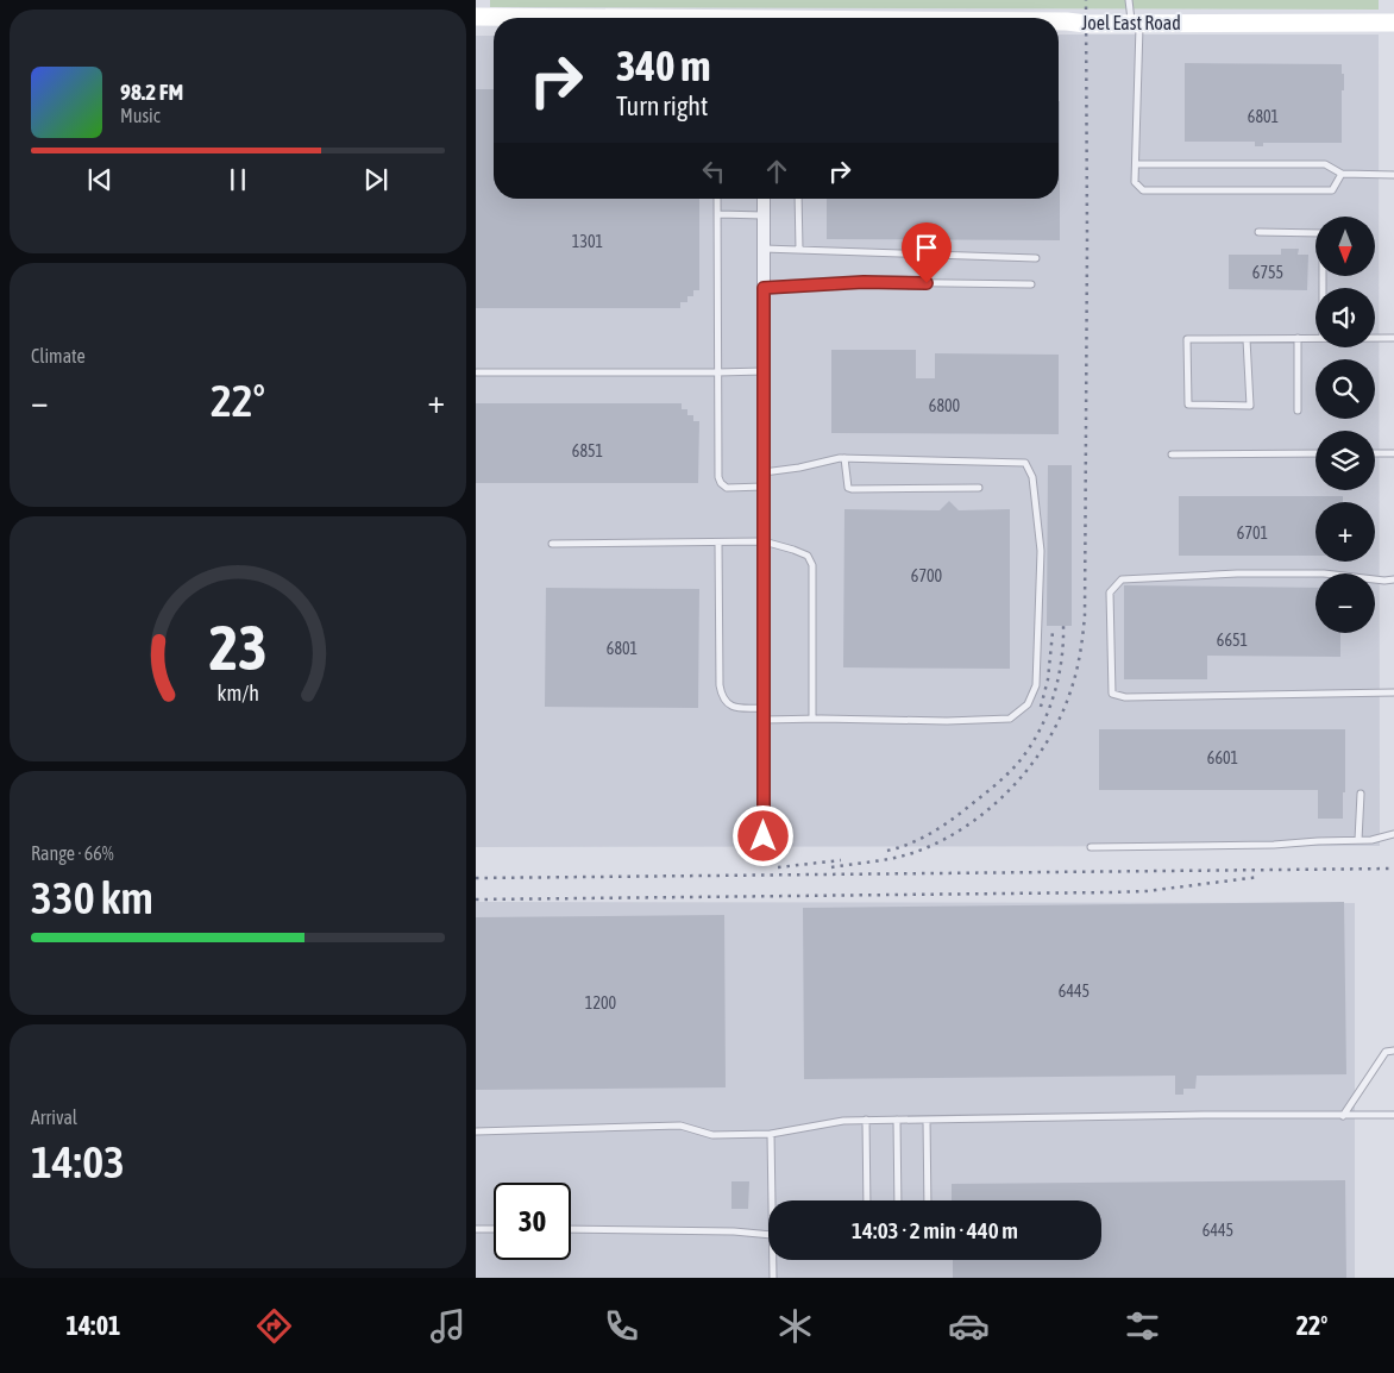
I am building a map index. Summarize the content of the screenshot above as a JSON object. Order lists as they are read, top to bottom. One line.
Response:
{"streets":{"street":["Joel East Road"]},"house_numbers":["6801","1301","6755","6800","6851","6701","6700","6651","6801","6601","6445","1200","6445"],"north":"bottom","page":{"turn":["340 m","Turn right"],"song":["98.2 FM","Music"],"map_buttons":["+","−"],"tile":["Climate",["Range · 66%","330 km"],["Arrival","14:03"]],"heat":["−","22°","+"],"limit":"30","trip":"14:03 · 2 min · 440 m","tabs":["14:01","22°"],"gauge":["23","km/h"]}}
